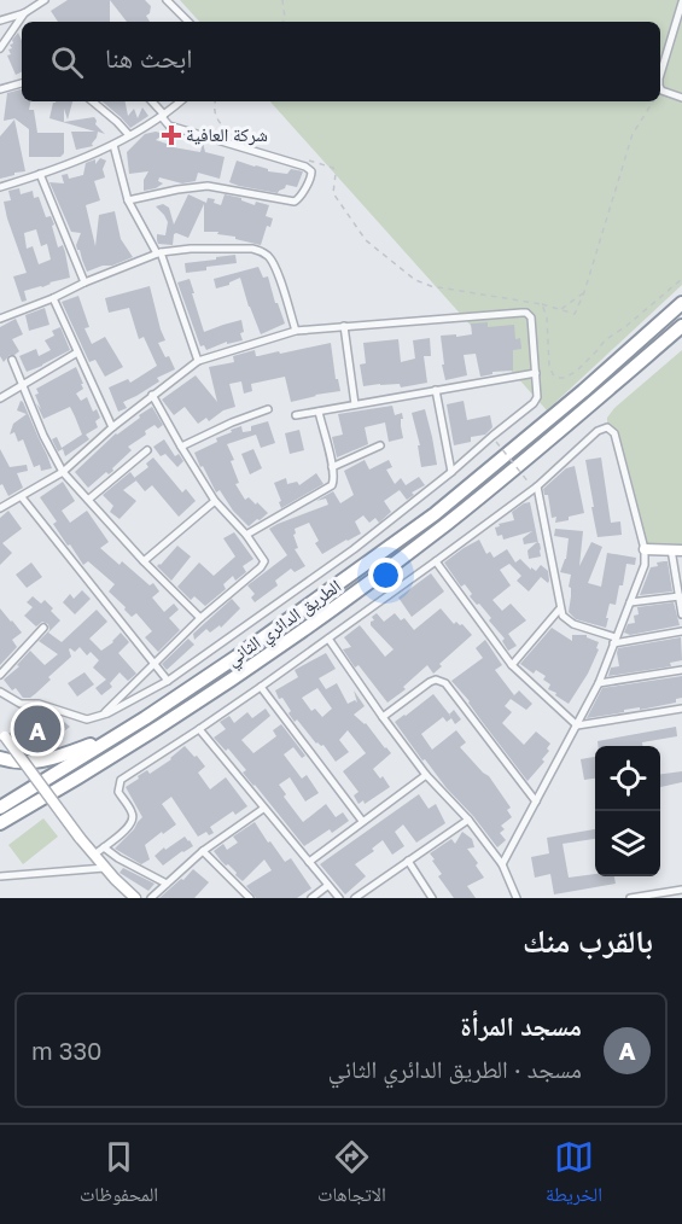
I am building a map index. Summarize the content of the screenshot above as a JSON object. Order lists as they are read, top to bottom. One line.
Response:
{"streets":{"highway":["الطريق الدائري الثاني"]},"places":{"health":["شركة العافية"]},"page":{"search":"ابحث هنا","pins":"A","heading":"بالقرب منك","list":[{"mark":"A","name":"مسجد المرأة","note":"مسجد · الطريق الدائري الثاني","value":"330 m"}],"nav":["الخريطة","الاتجاهات","المحفوظات"]}}
